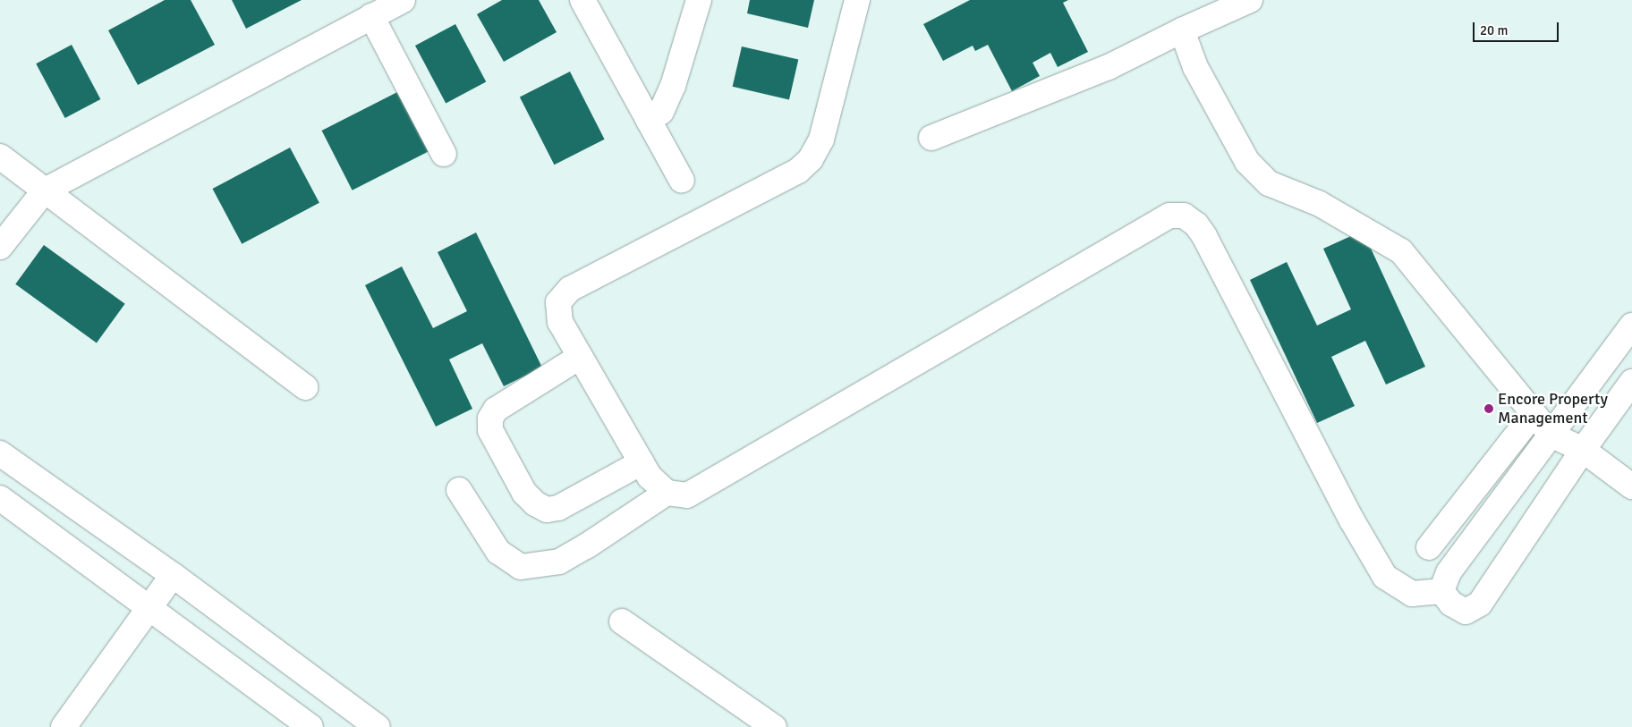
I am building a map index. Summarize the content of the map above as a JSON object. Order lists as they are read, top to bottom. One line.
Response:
{"places":["Encore Property Management"],"scale_bar":"20 m"}
